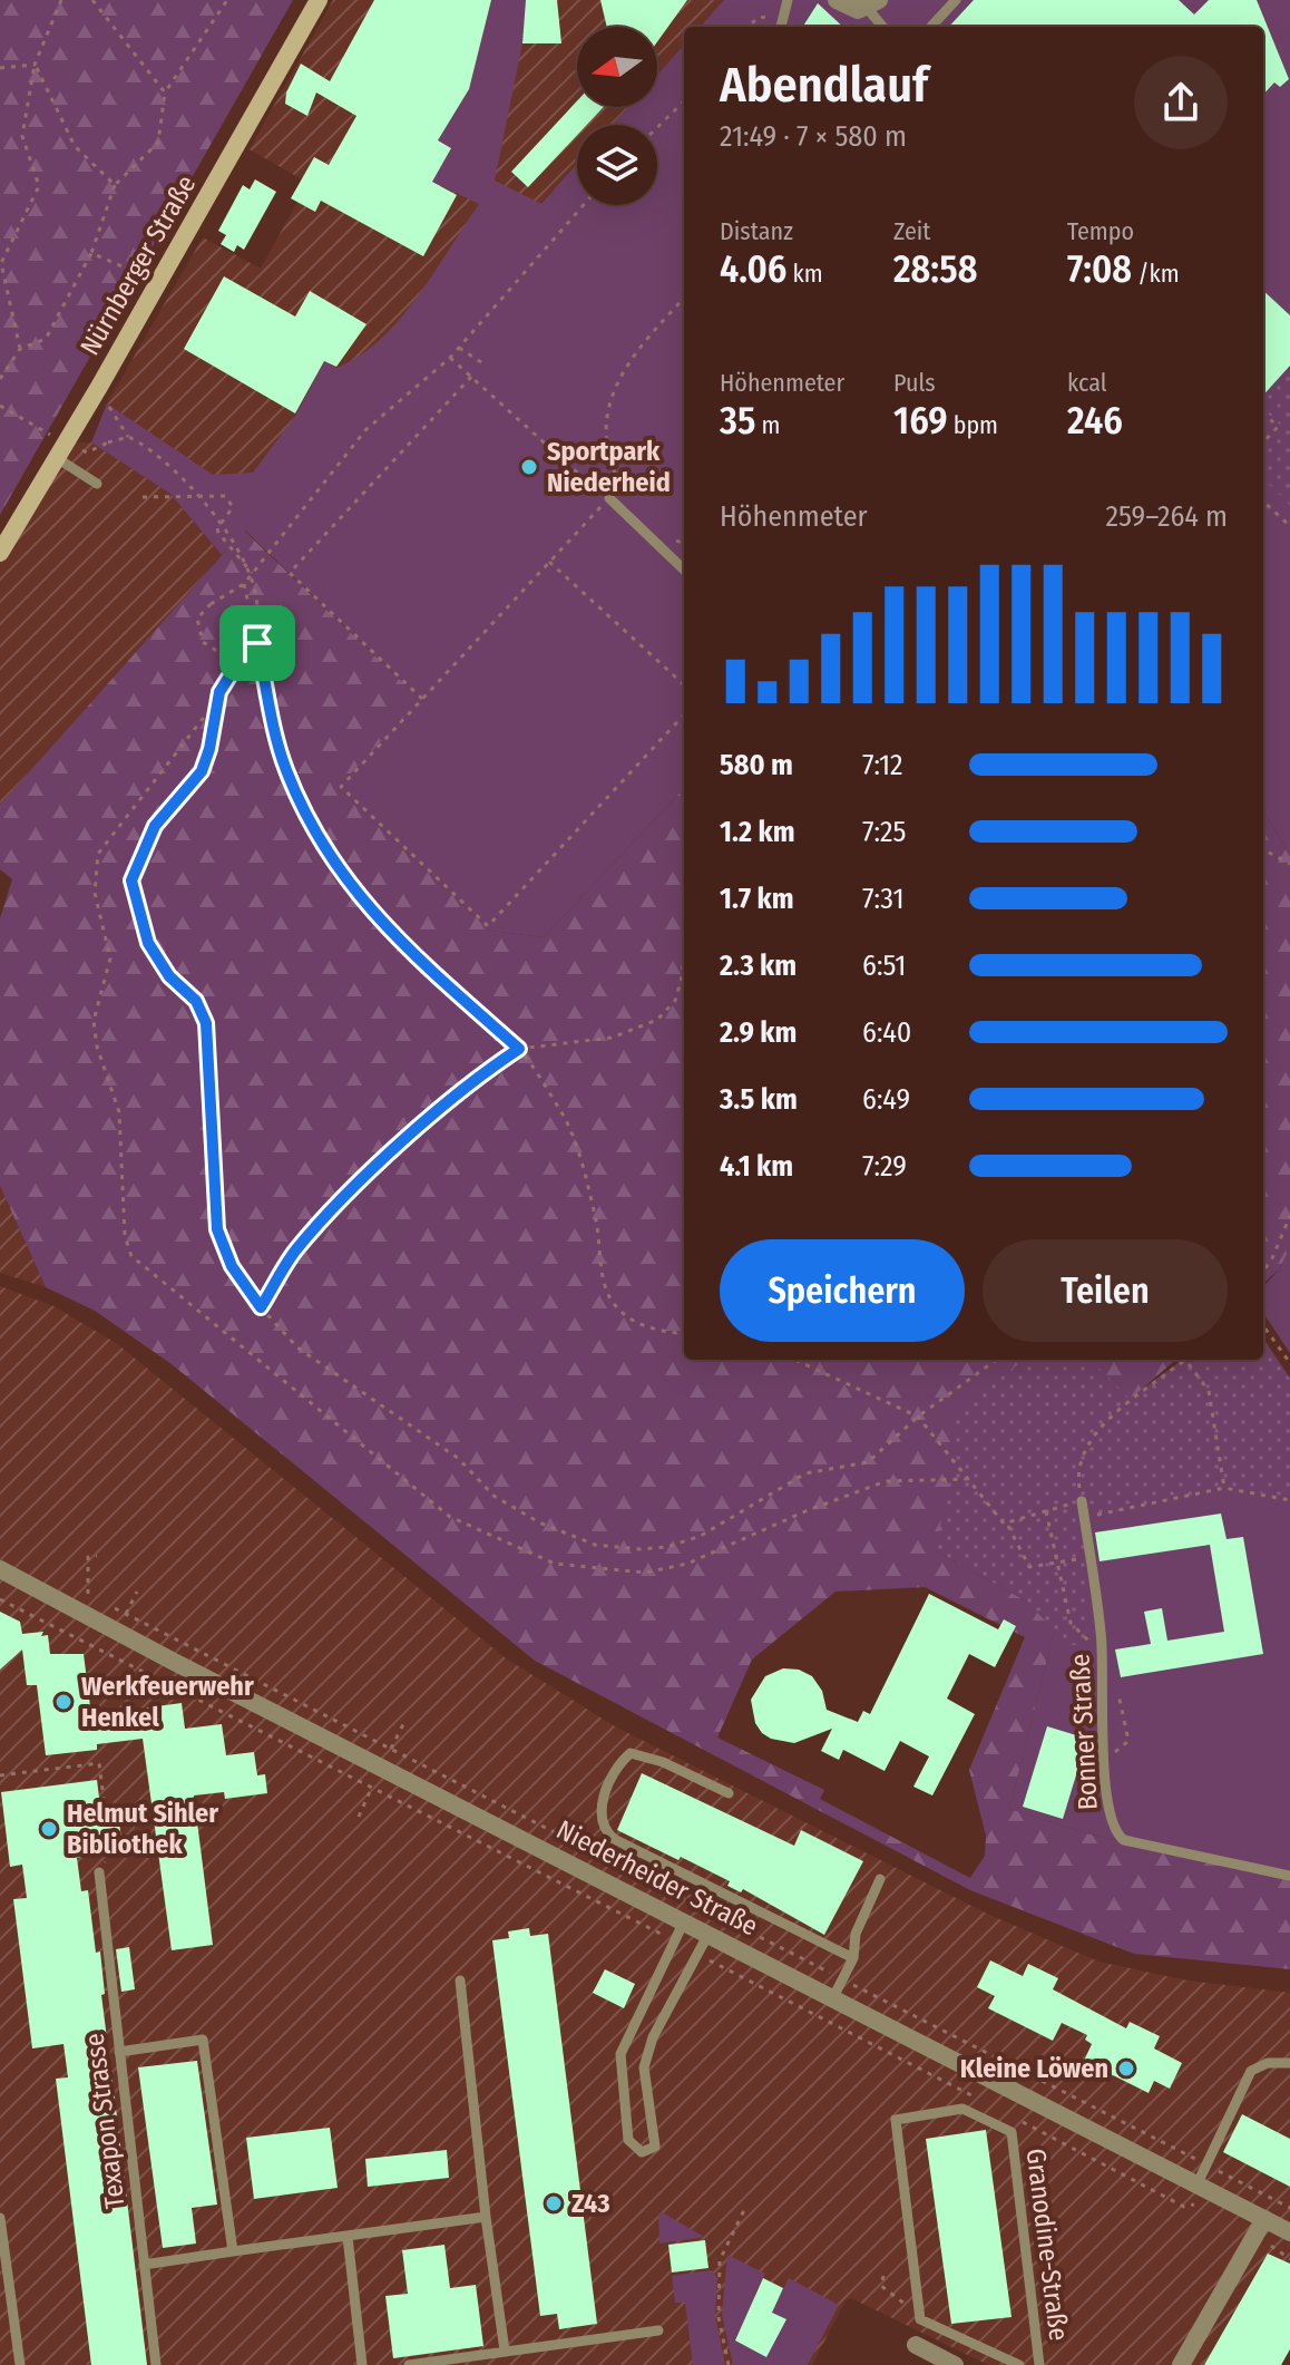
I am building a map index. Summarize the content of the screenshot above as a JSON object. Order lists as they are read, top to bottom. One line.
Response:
{"streets":{"main road":["Nürnberger Straße"],"street":["Niederheider Straße"],"lane":["Bonner Straße","Texapon Strasse","Granodine-Straße"]},"places":["Sportpark Niederheid","Werkfeuerwehr Henkel","Helmut Sihler Bibliothek","Kleine Löwen","Z43"],"north":"left","page":{"heading":["Abendlauf","21:49 · 7 × 580 m"],"stats":[["Distanz","4.06 km"],["Zeit","28:58"],["Tempo","7:08 /km"],["Höhenmeter","35 m"],["Puls","169 bpm"],["kcal","246"]],"chart":["Höhenmeter","259–264 m"],"list":[{"name":"580 m","note":"7:12"},{"name":"1.2 km","note":"7:25"},{"name":"1.7 km","note":"7:31"},{"name":"2.3 km","note":"6:51"},{"name":"2.9 km","note":"6:40"},{"name":"3.5 km","note":"6:49"},{"name":"4.1 km","note":"7:29"}],"buttons":["Speichern","Teilen"]}}
